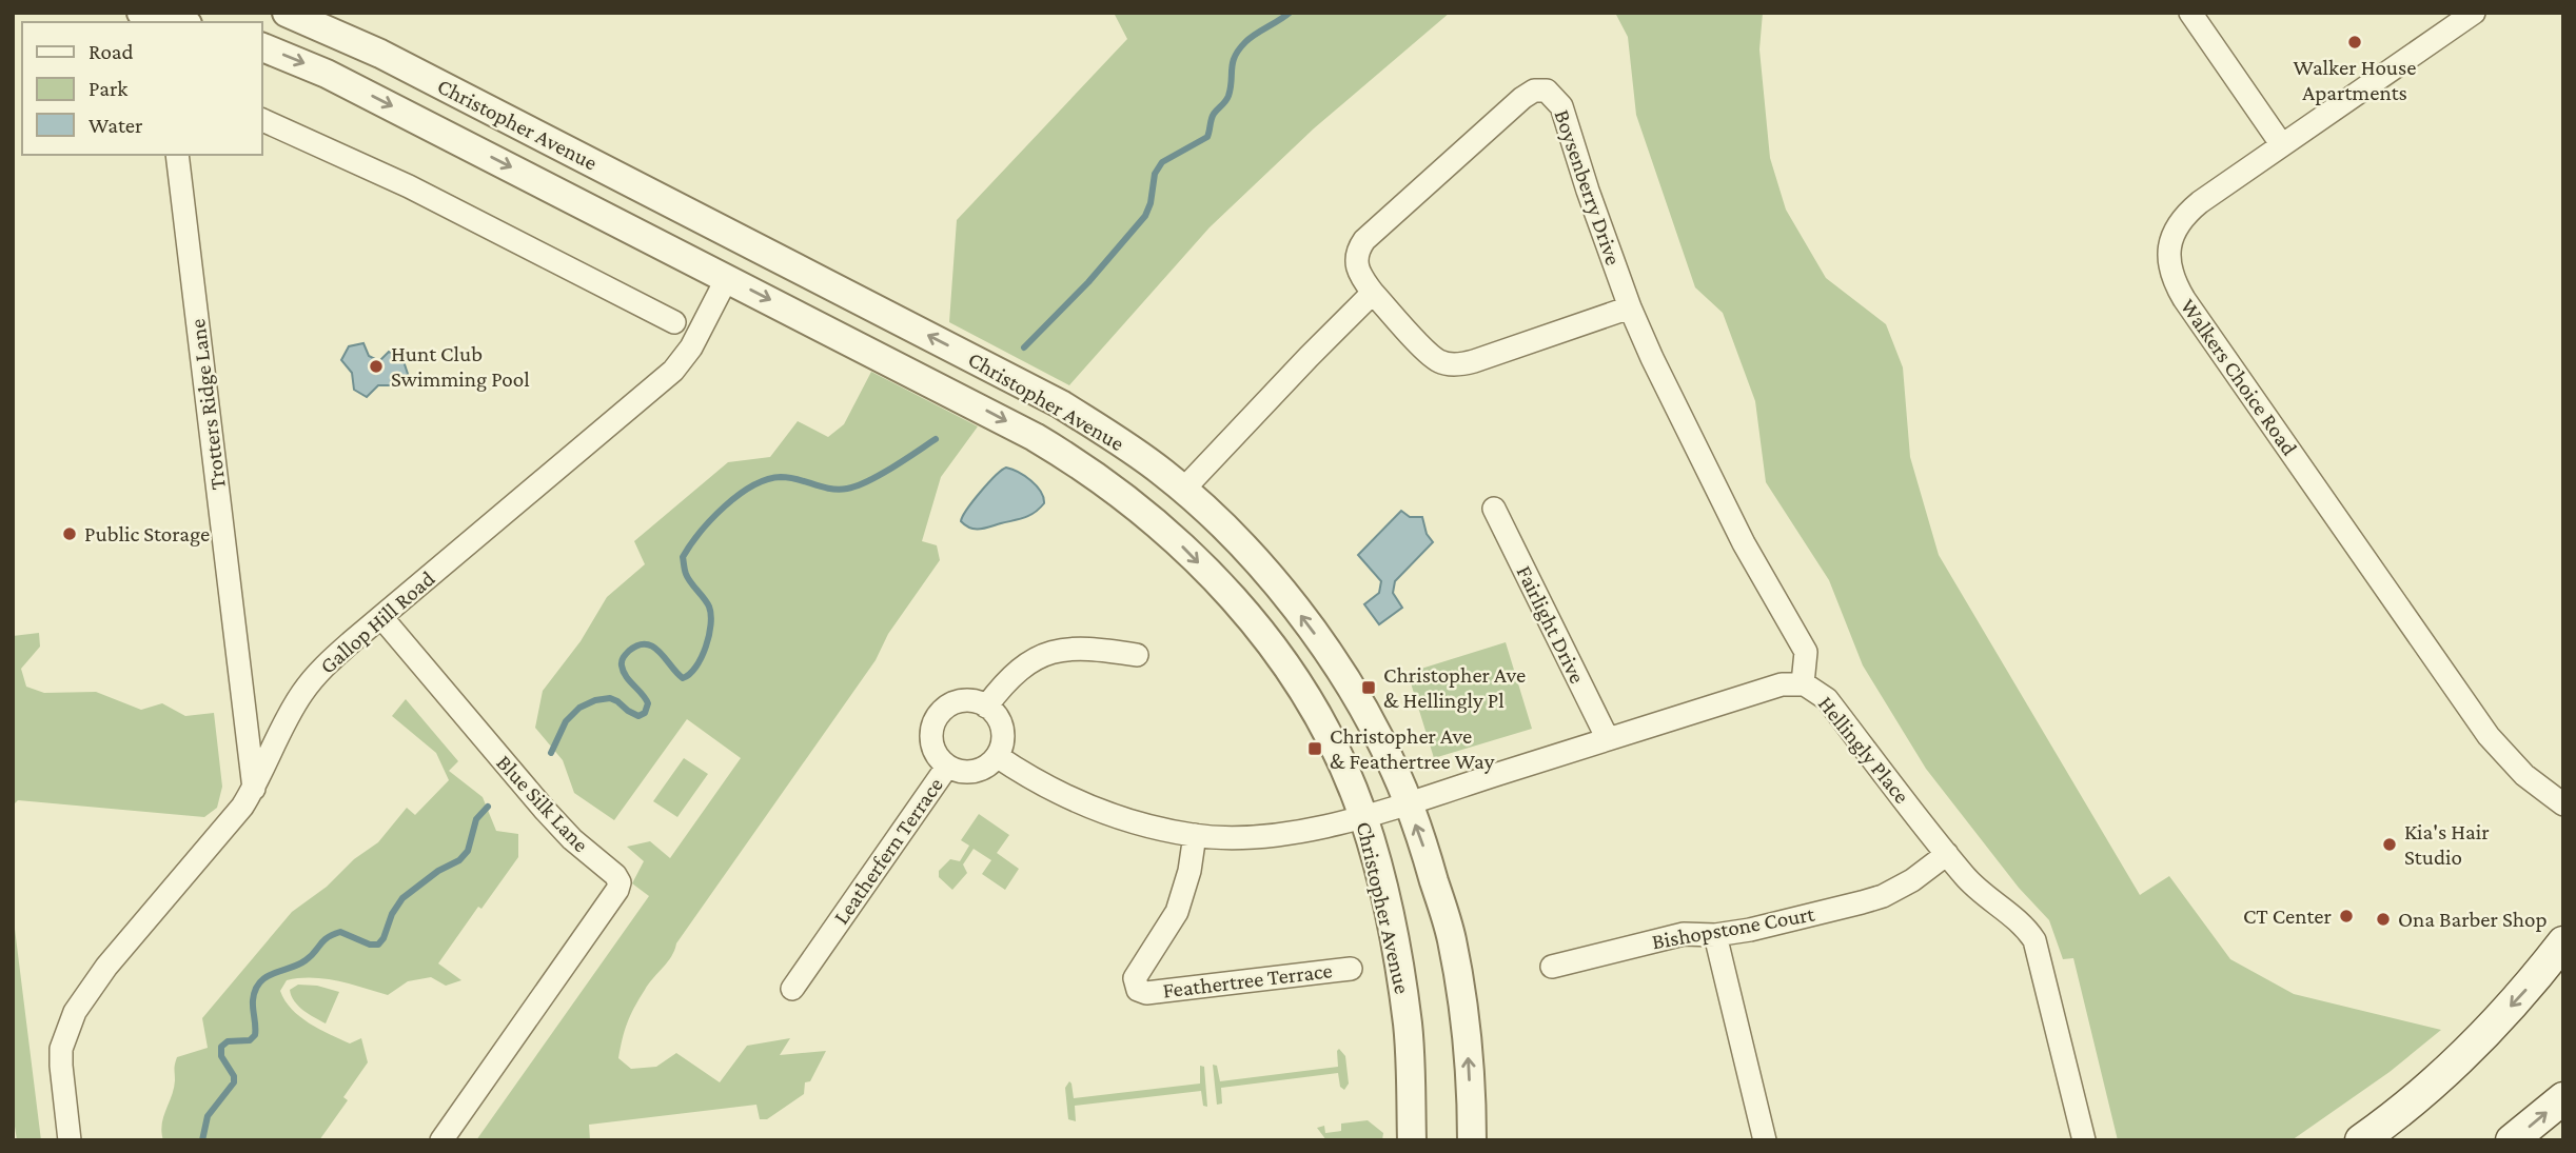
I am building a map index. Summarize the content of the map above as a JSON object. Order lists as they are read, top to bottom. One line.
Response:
{"streets":{"street":["Christopher Avenue","Boysenberry Drive","Walkers Choice Road","Trotters Ridge Lane","Gallop Hill Road","Fairlight Drive","Hellingly Place","Blue Silk Lane","Leatherfern Terrace","Bishopstone Court","Feathertree Terrace"]},"crossings":[["Christopher Avenue","Gallop Hill Road"],["Christopher Avenue","Hellingly Place"],["Boysenberry Drive","Hellingly Place"],["Trotters Ridge Lane","Gallop Hill Road"],["Gallop Hill Road","Blue Silk Lane"],["Fairlight Drive","Hellingly Place"],["Hellingly Place","Leatherfern Terrace"],["Hellingly Place","Bishopstone Court"],["Hellingly Place","Feathertree Terrace"]],"places":{"other":["Walker House Apartments","Hunt Club Swimming Pool","Public Storage","Kia's Hair Studio","CT Center","Ona Barber Shop"],"transit":["Christopher Ave & Hellingly Pl","Christopher Ave & Feathertree Way"]},"legend":["Road","Park","Water"]}
